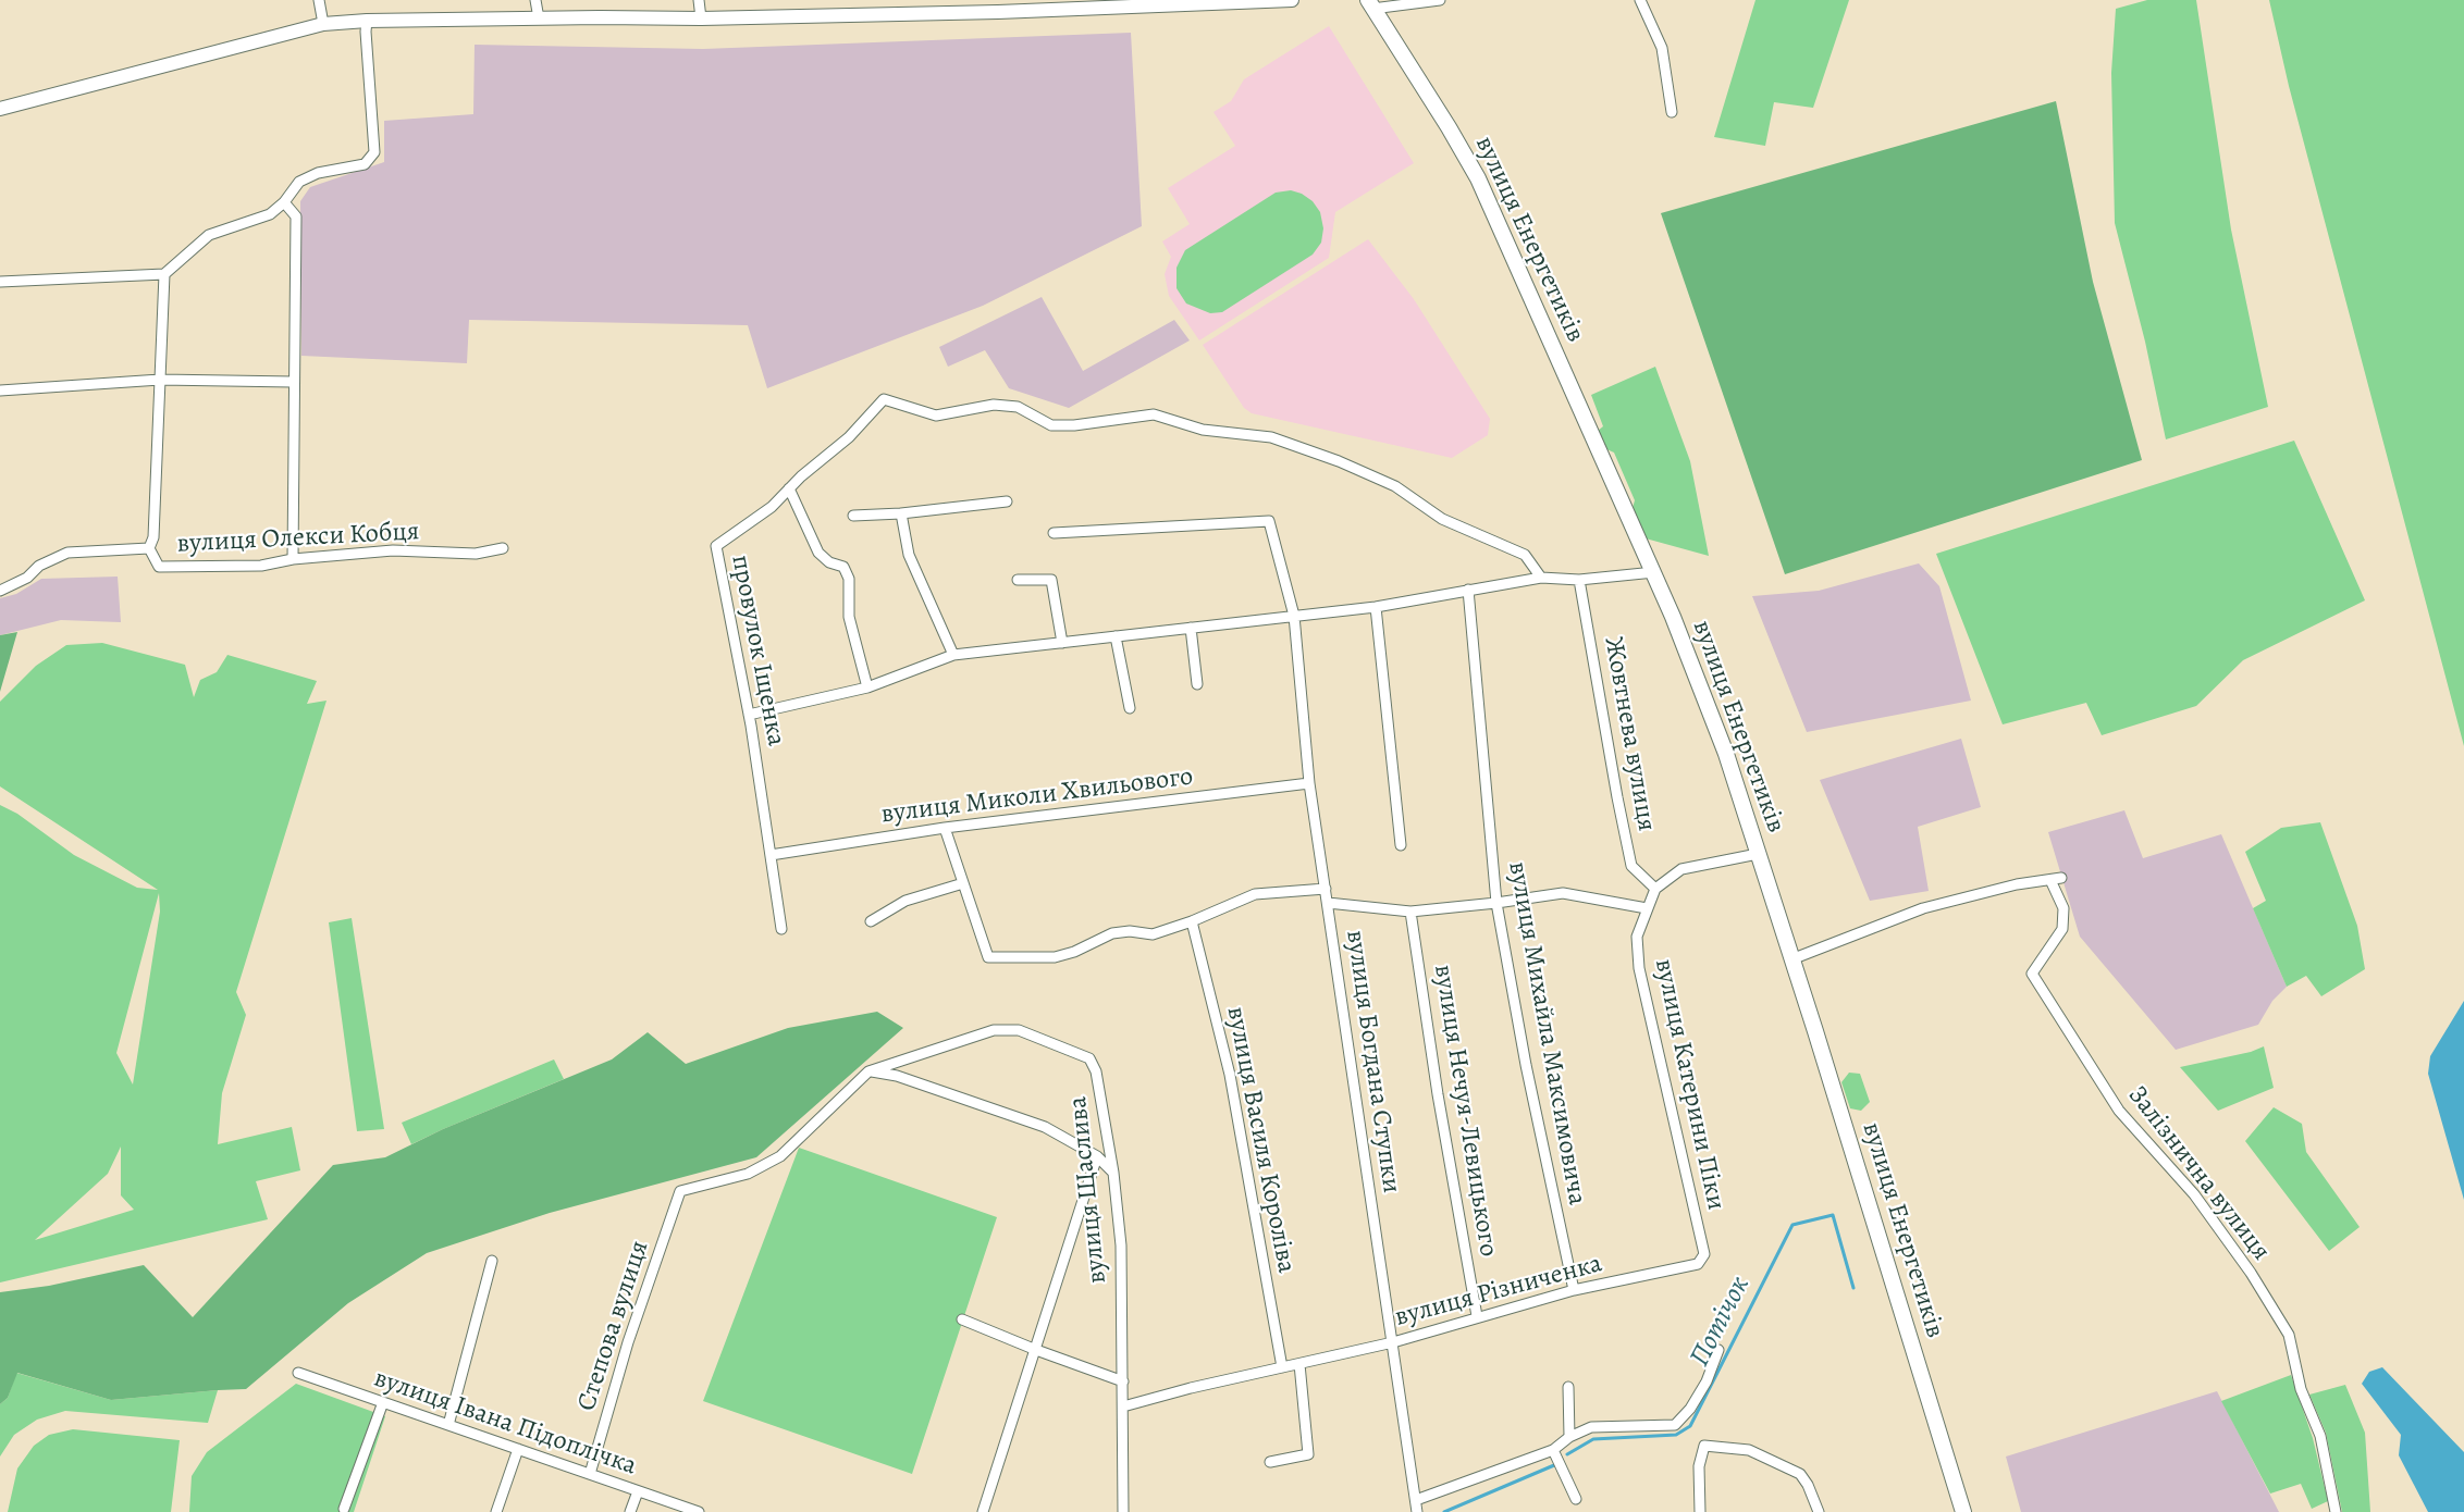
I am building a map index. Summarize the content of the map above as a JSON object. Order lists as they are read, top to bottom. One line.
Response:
{"streets":{"main road":["вулиця Енергетиків"],"street":["вулиця Олекси Кобця","провулок Іщенка","Жовтнева вулиця","вулиця Миколи Хвильового","вулиця Михайла Максимовича","вулиця Богдана Ступки","вулиця Катерини Піки","вулиця Нечуя-Левицького","вулиця Василя Короліва","Залізнична вулиця","вулиця Щаслива","вулиця Різниченка","Степова вулиця","вулиця Івана Підоплічка"]},"crossings":[["вулиця Енергетиків","Залізнична вулиця"],["провулок Іщенка","вулиця Миколи Хвильового"],["Жовтнева вулиця","вулиця Катерини Піки"],["вулиця Миколи Хвильового","вулиця Богдана Ступки"],["вулиця Михайла Максимовича","вулиця Різниченка"],["вулиця Богдана Ступки","вулиця Різниченка"],["вулиця Катерини Піки","вулиця Різниченка"],["вулиця Нечуя-Левицького","вулиця Різниченка"],["вулиця Василя Короліва","вулиця Різниченка"],["вулиця Щаслива","вулиця Різниченка"],["вулиця Щаслива","Степова вулиця"],["Степова вулиця","вулиця Івана Підоплічка"]],"water":["Потічок"]}
